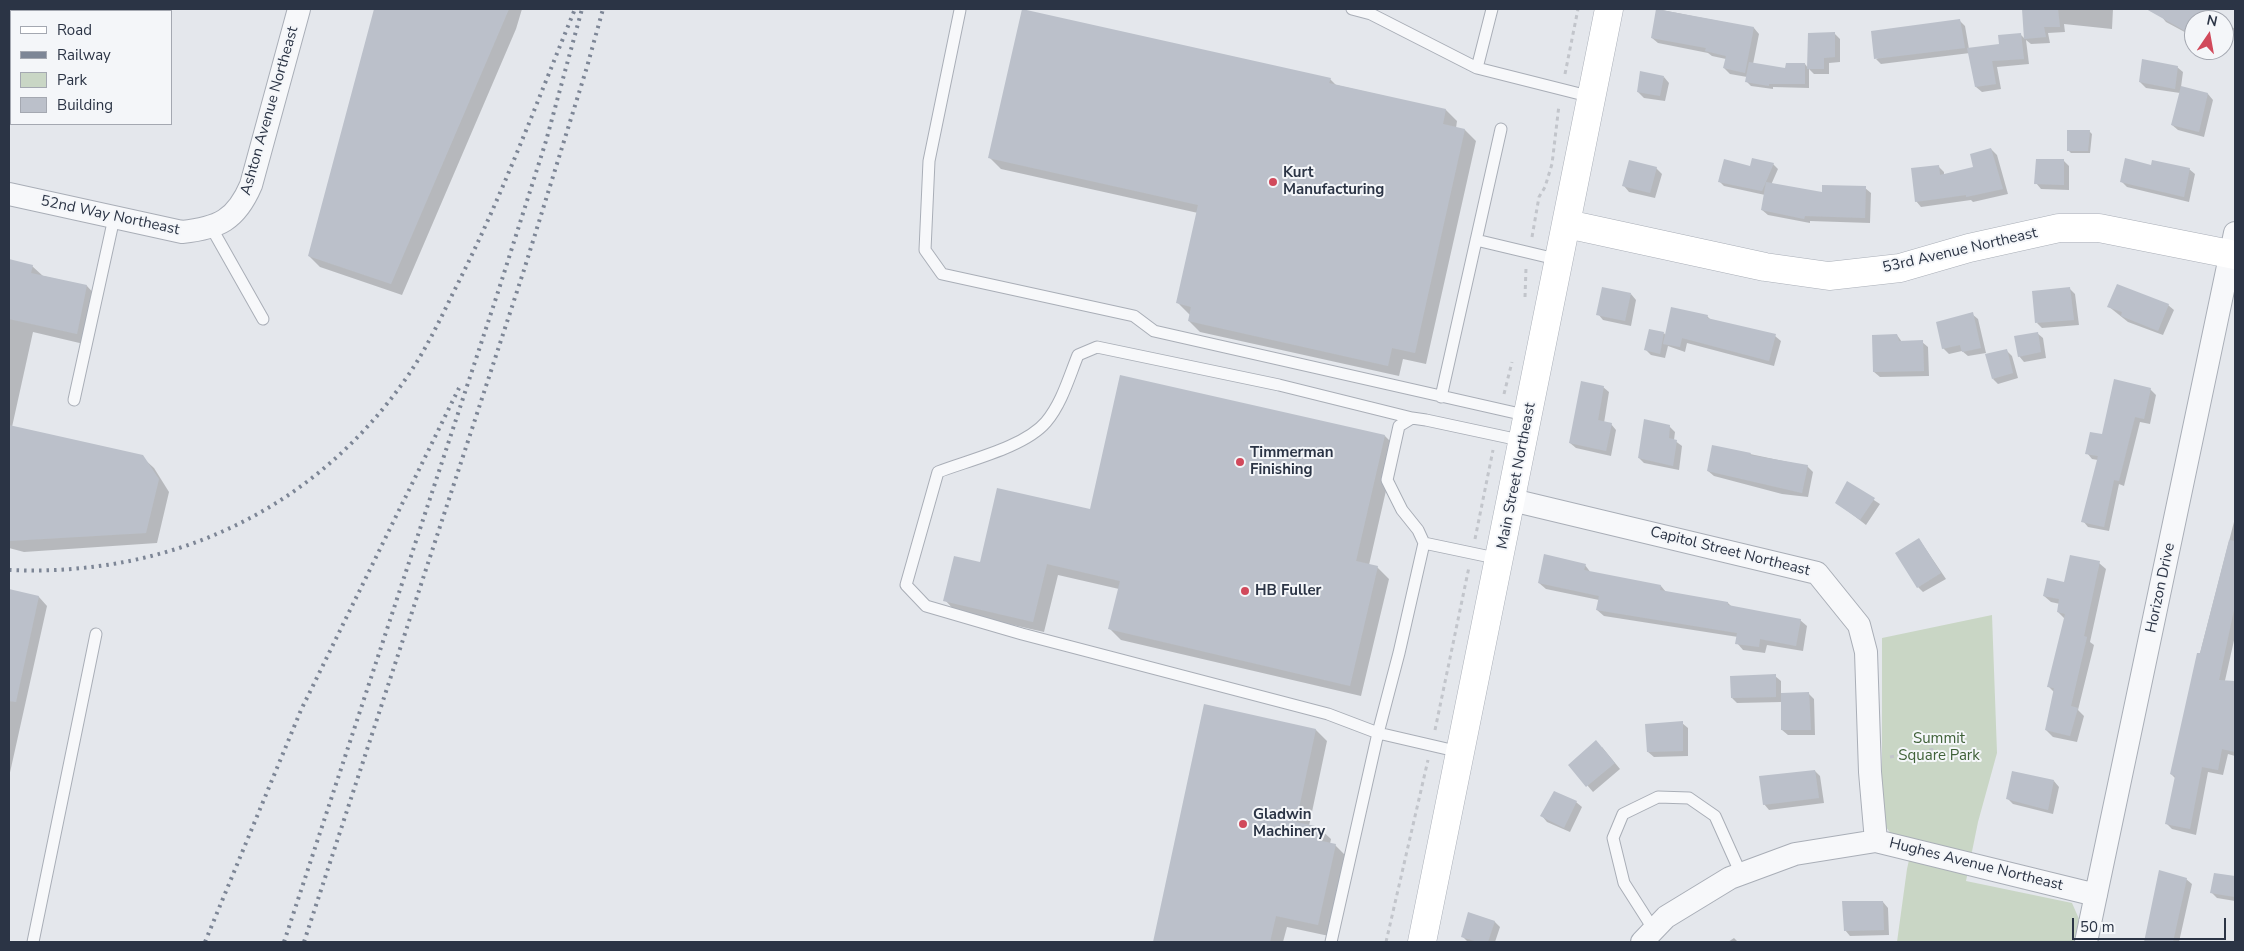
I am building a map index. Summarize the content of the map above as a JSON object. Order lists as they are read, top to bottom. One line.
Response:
{"streets":{"street":["Ashton Avenue Northeast","52nd Way Northeast","53rd Avenue Northeast","Main Street Northeast","Capitol Street Northeast","Horizon Drive","Hughes Avenue Northeast"]},"crossings":[["Ashton Avenue Northeast","52nd Way Northeast"],["53rd Avenue Northeast","Main Street Northeast"],["53rd Avenue Northeast","Horizon Drive"],["Main Street Northeast","Capitol Street Northeast"],["Capitol Street Northeast","Hughes Avenue Northeast"],["Horizon Drive","Hughes Avenue Northeast"]],"parks":["Summit Square Park"],"places":["Kurt Manufacturing","Timmerman Finishing","HB Fuller","Gladwin Machinery"],"legend":["Road","Railway","Park","Building"],"scale_bar":"50 m","north":"top"}
